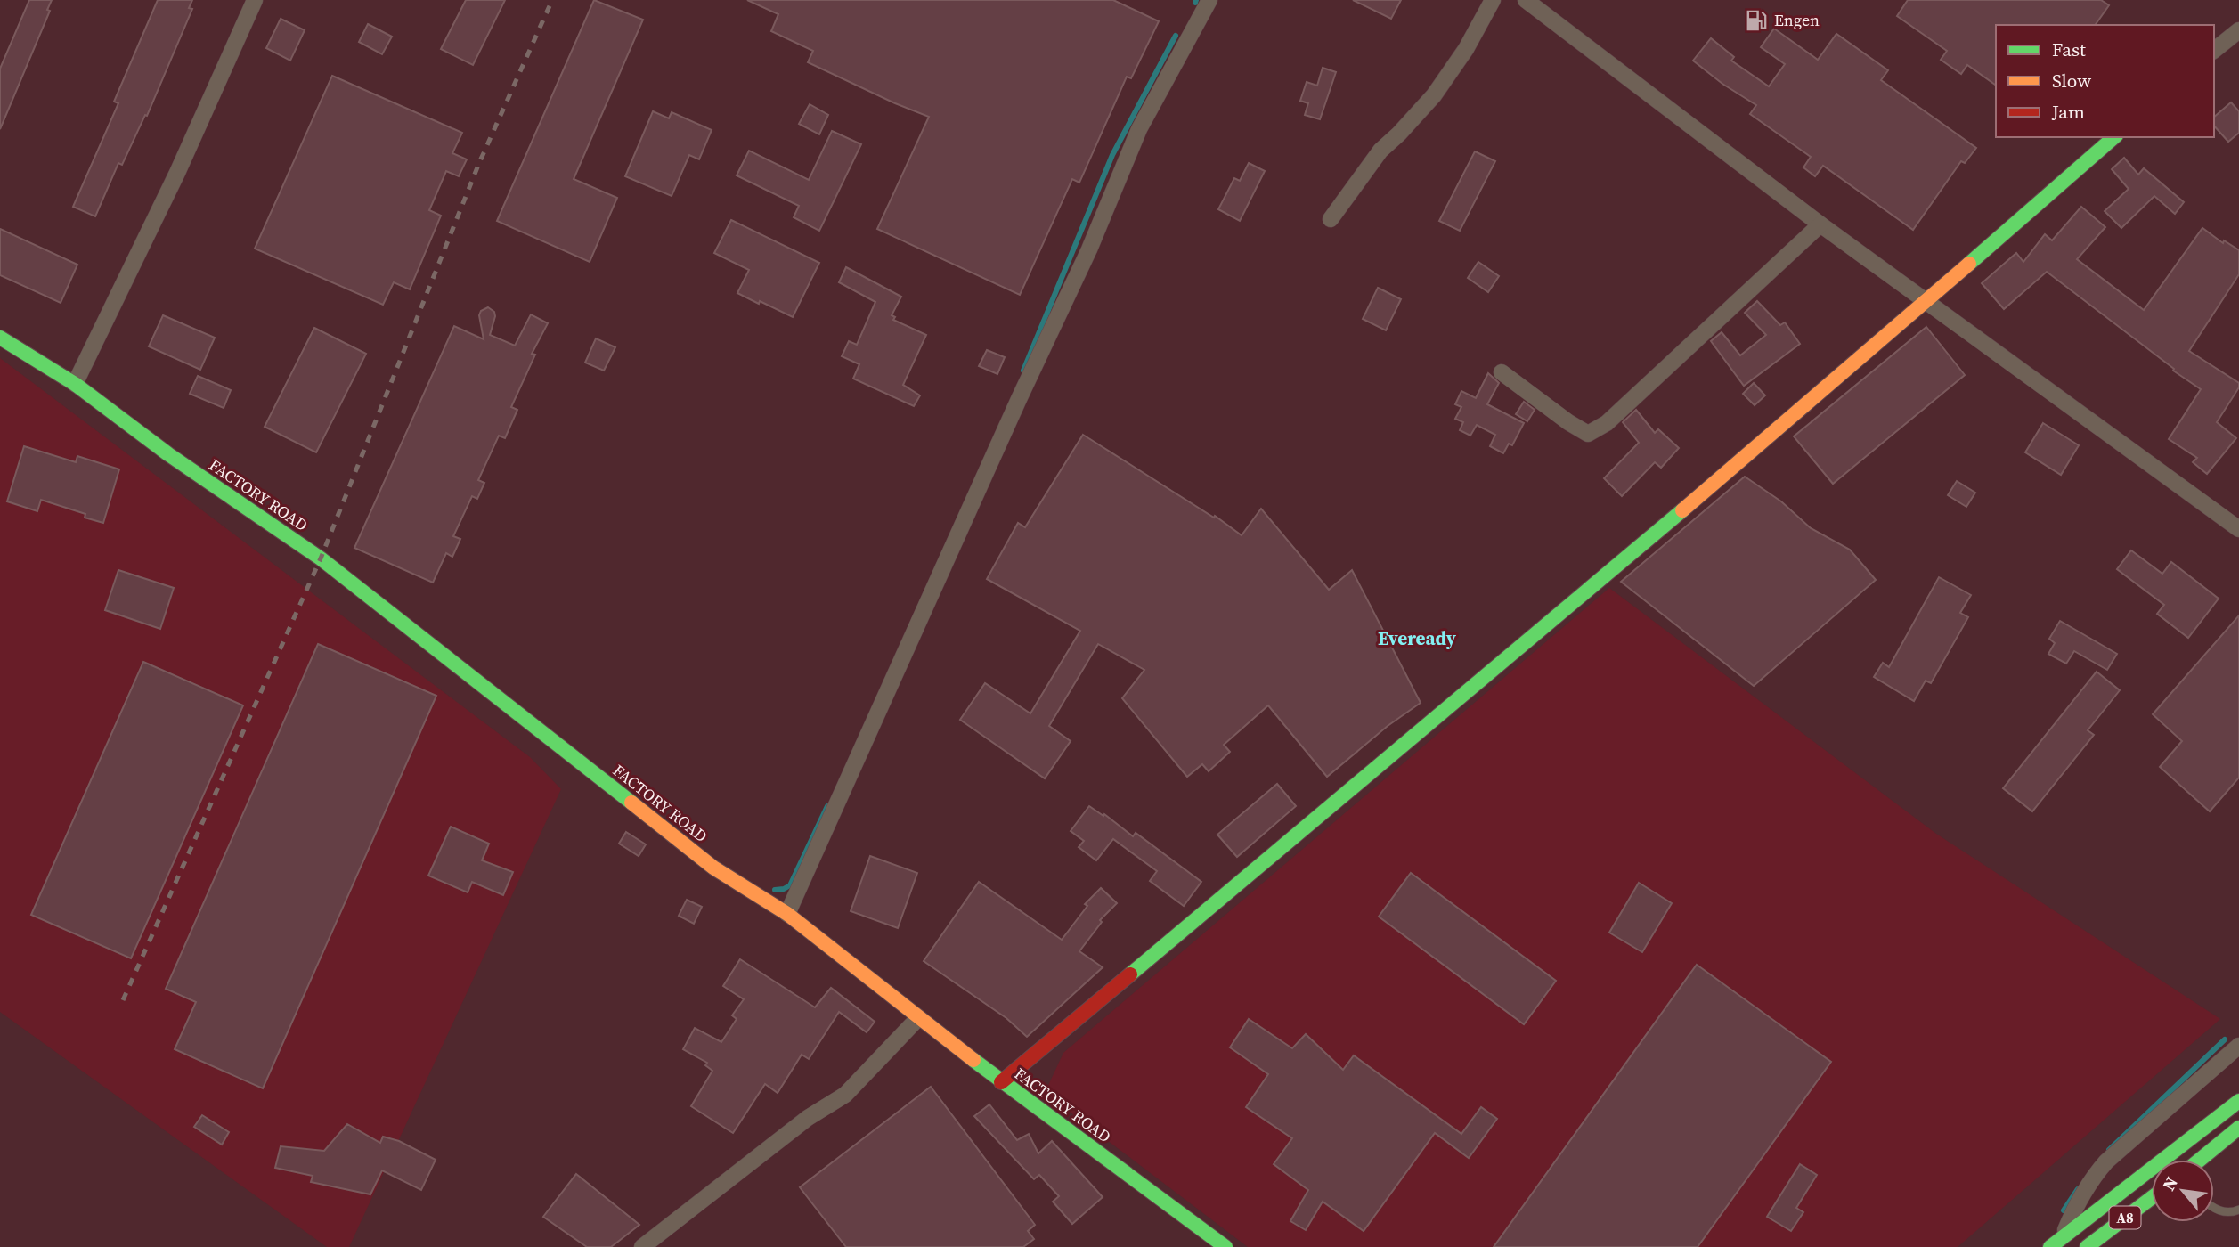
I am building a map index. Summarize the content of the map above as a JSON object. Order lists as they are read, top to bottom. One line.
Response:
{"streets":{"main road":["FACTORY ROAD","A8"]},"districts":["Eveready"],"places":{"fuel station":["Engen"]},"legend":["Fast","Slow","Jam"],"north":"top left"}
